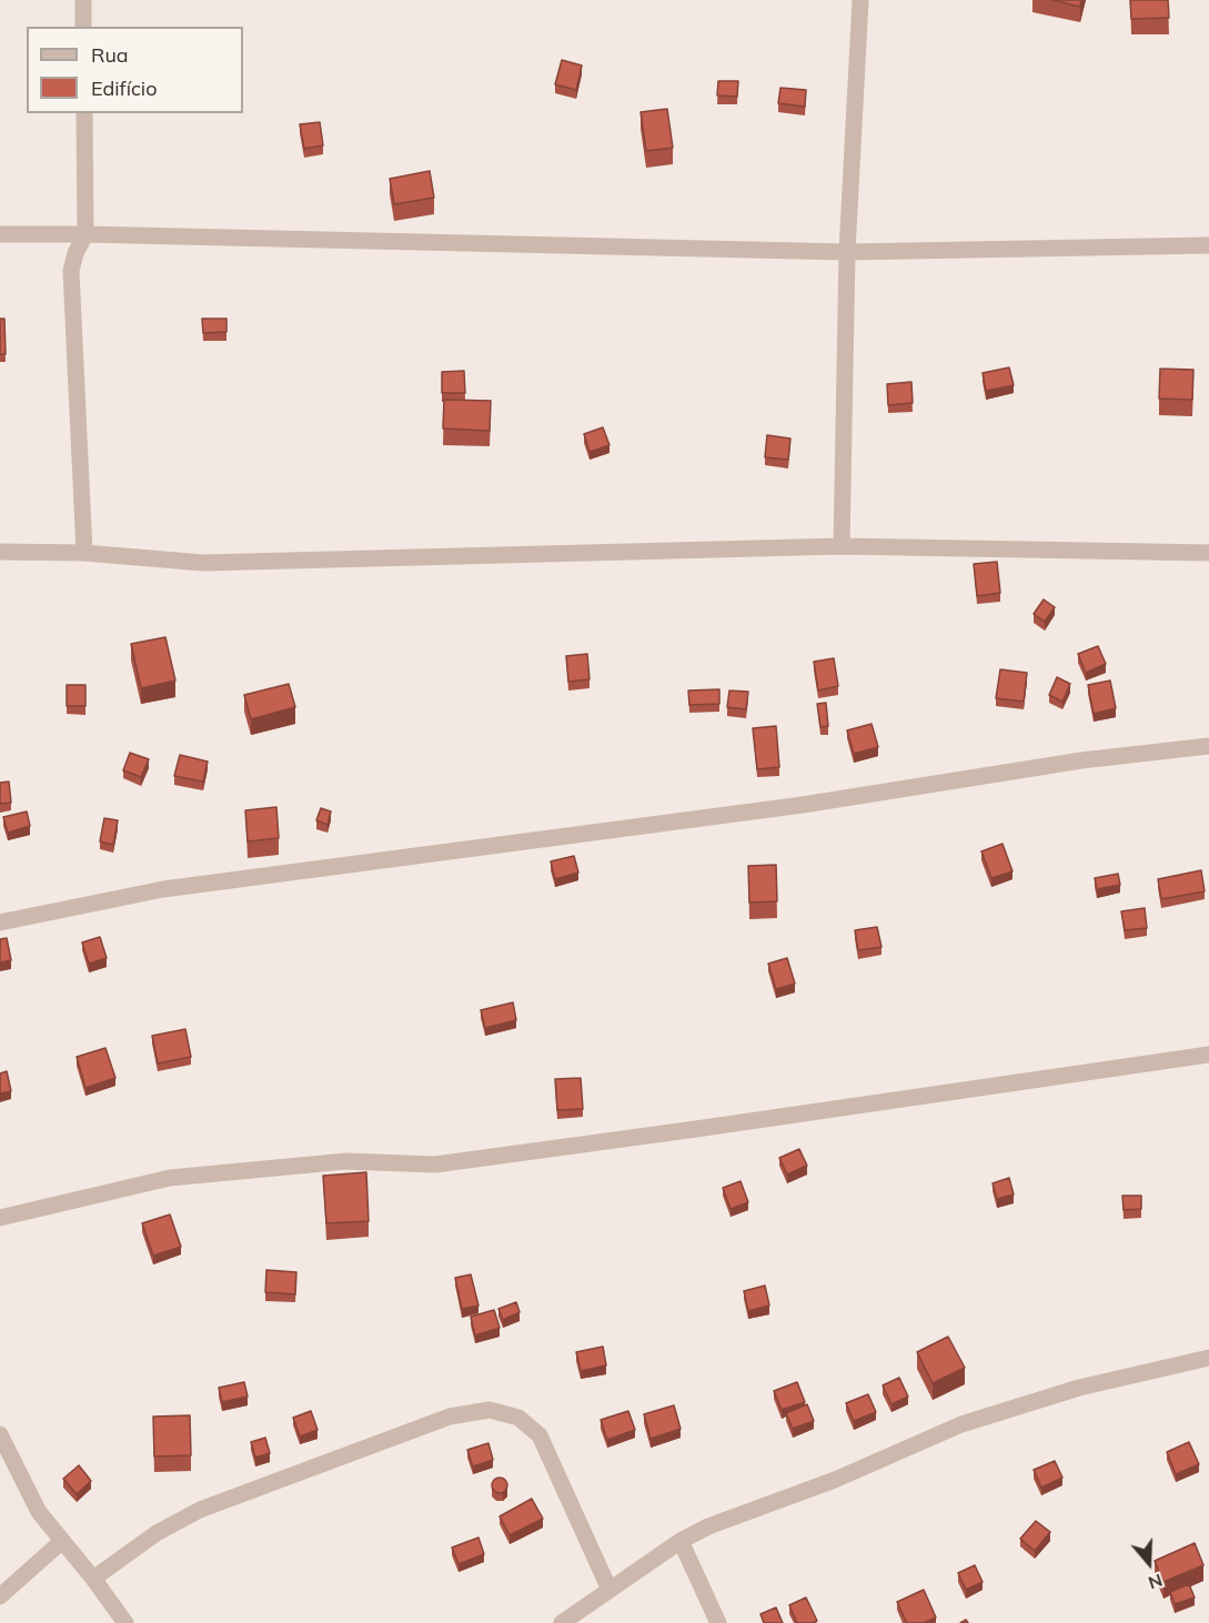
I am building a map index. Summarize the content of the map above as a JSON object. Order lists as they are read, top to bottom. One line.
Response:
{"legend":["Rua","Edifício"],"north":"bottom"}
